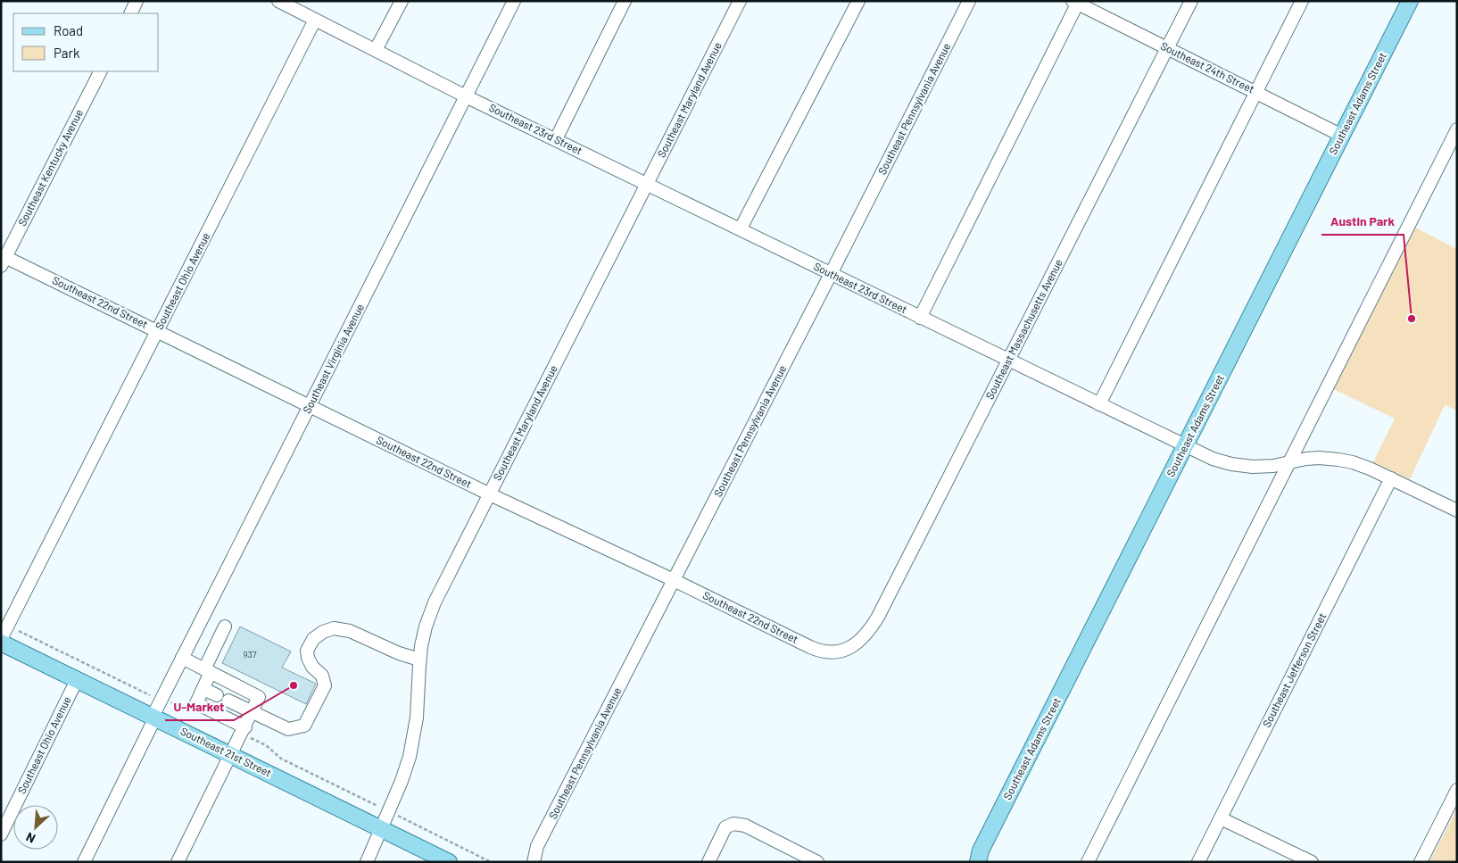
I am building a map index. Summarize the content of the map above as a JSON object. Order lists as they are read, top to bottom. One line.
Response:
{"streets":{"main road":["Southeast Adams Street","Southeast 21st Street"],"street":["Southeast 24th Street","Southeast Maryland Avenue","Southeast Pennsylvania Avenue","Southeast 23rd Street","Southeast Kentucky Avenue","Southeast Ohio Avenue","Southeast 22nd Street","Southeast Massachusetts Avenue","Southeast Virginia Avenue","Southeast Jefferson Street"]},"crossings":[["Southeast 24th Street","Southeast Adams Street"],["Southeast 24th Street","Southeast Massachusetts Avenue"],["Southeast Maryland Avenue","Southeast 23rd Street"],["Southeast Maryland Avenue","Southeast 22nd Street"],["Southeast Maryland Avenue","Southeast 21st Street"],["Southeast Adams Street","Southeast 23rd Street"],["Southeast Pennsylvania Avenue","Southeast 23rd Street"],["Southeast Pennsylvania Avenue","Southeast 22nd Street"],["Southeast 23rd Street","Southeast Ohio Avenue"],["Southeast 23rd Street","Southeast Massachusetts Avenue"],["Southeast 23rd Street","Southeast Virginia Avenue"],["Southeast 23rd Street","Southeast Jefferson Street"],["Southeast Kentucky Avenue","Southeast 22nd Street"],["Southeast Ohio Avenue","Southeast 22nd Street"],["Southeast Ohio Avenue","Southeast 21st Street"],["Southeast 22nd Street","Southeast Massachusetts Avenue"],["Southeast 22nd Street","Southeast Virginia Avenue"],["Southeast Virginia Avenue","Southeast 21st Street"]],"places":["Austin Park","U-Market"],"house_numbers":["937"],"legend":["Road","Park"],"north":"bottom left"}
